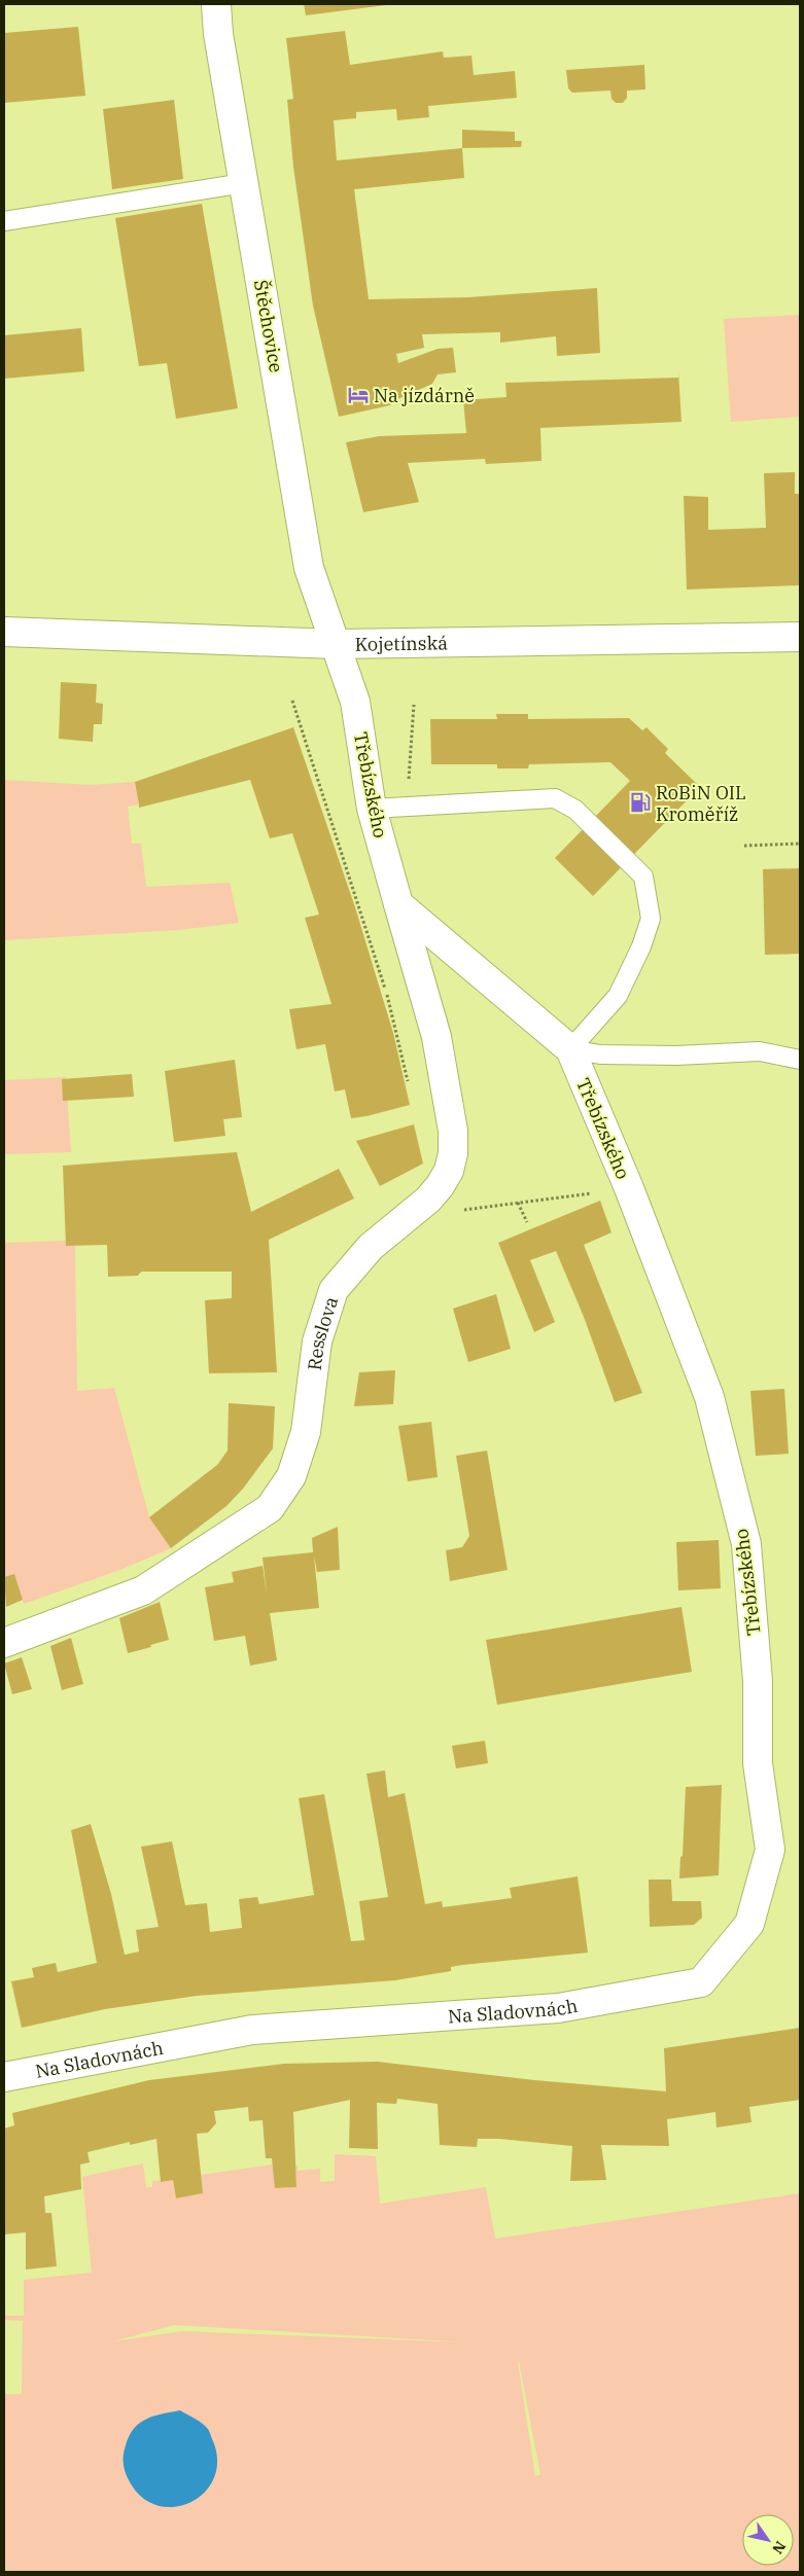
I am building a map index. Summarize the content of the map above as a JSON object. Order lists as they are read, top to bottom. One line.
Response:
{"streets":{"street":["Štěchovice","Kojetínská","Třebízského","Resslova","Na Sladovnách"]},"crossings":[["Štěchovice","Kojetínská"],["Štěchovice","Třebízského"],["Kojetínská","Třebízského"],["Třebízského","Resslova"],["Třebízského","Na Sladovnách"]],"places":{"hotel":["Na jízdárně"],"fuel station":["RoBiN OIL Kroměříž"]},"north":"bottom right"}
